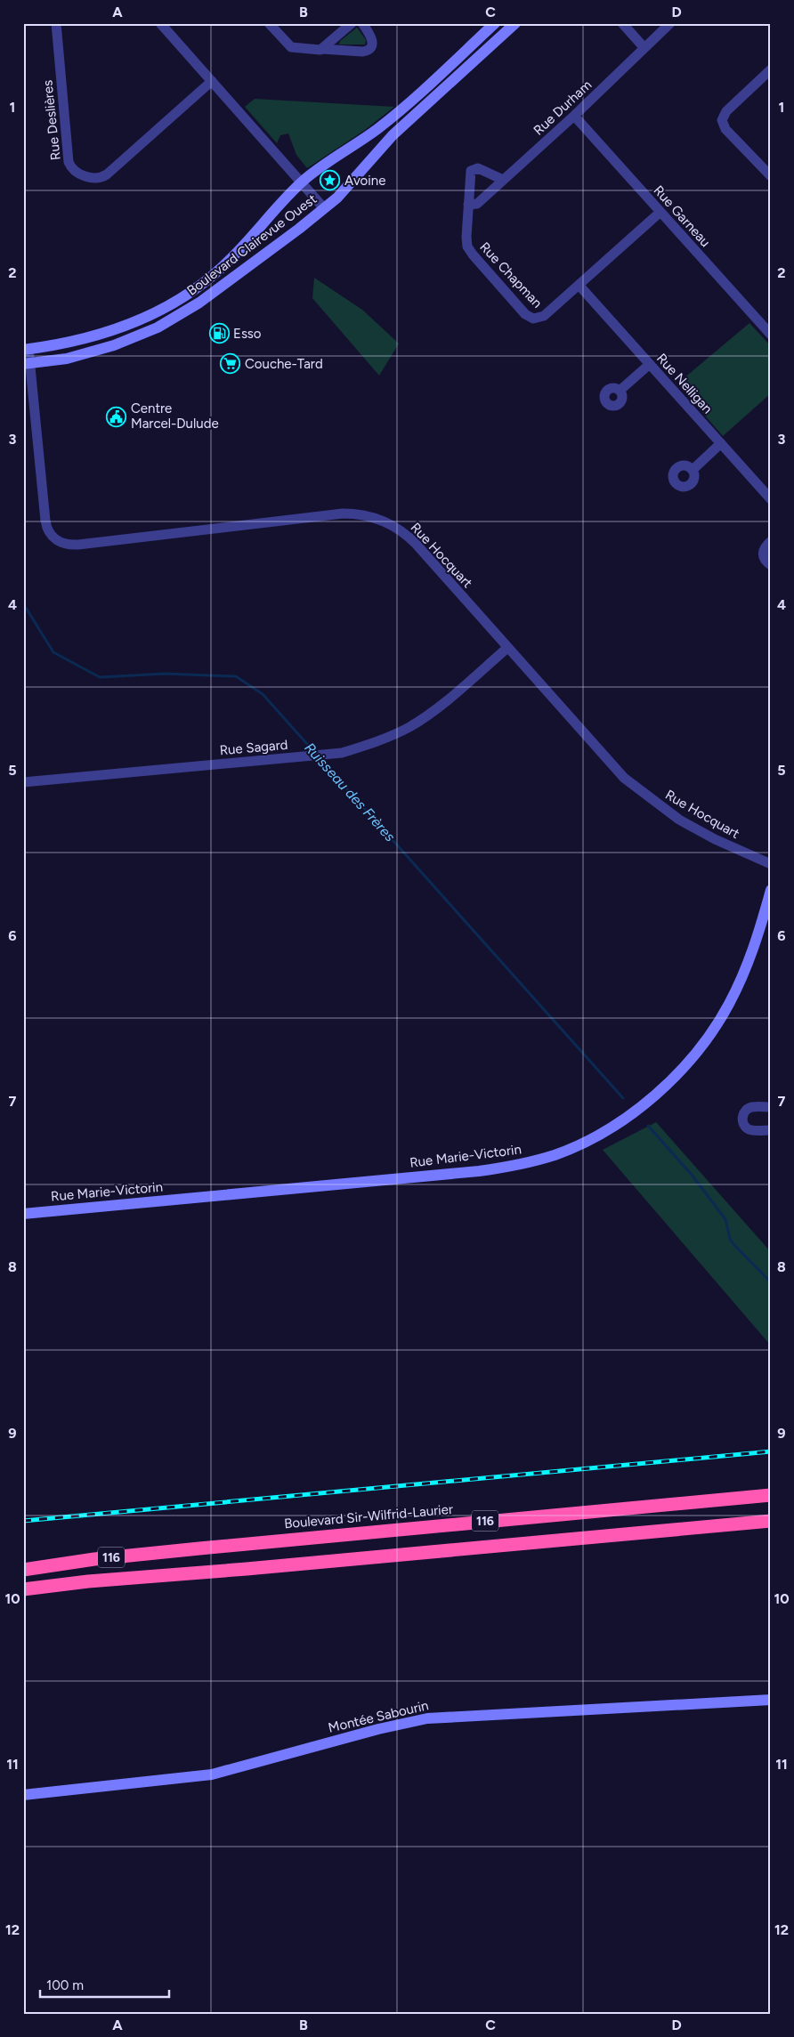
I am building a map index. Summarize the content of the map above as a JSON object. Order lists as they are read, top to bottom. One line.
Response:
{"streets":{"highway":["Boulevard Sir-Wilfrid-Laurier","116"],"street":["Rue Durham","Rue Deslières","Rue Garneau","Boulevard Clairevue Ouest","Rue Chapman","Rue Nelligan","Rue Hocquart","Rue Sagard","Rue Marie-Victorin","Montée Sabourin"]},"crossings":[["Rue Durham","Rue Garneau"],["Rue Durham","Rue Chapman"],["Rue Garneau","Rue Chapman"],["Boulevard Clairevue Ouest","Rue Hocquart"],["Rue Chapman","Rue Nelligan"],["Rue Hocquart","Rue Sagard"]],"water":["Ruisseau des Frères"],"places":{"place":["Avoine"],"fuel station":["Esso"],"supermarket":["Couche-Tard"],"public building":["Centre Marcel-Dulude"]},"scale_bar":"100 m","grid":{"columns":["A","B","C","D"],"rows":["1","2","3","4","5","6","7","8","9","10","11","12"]}}
